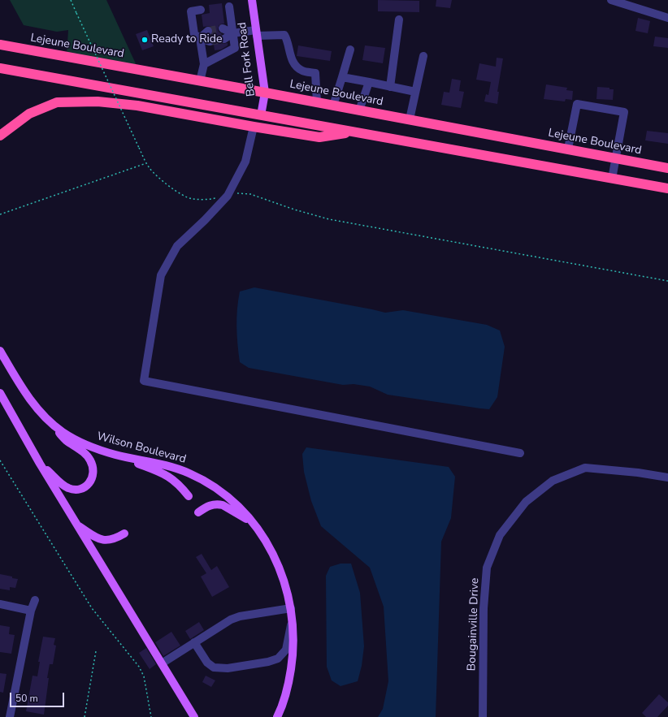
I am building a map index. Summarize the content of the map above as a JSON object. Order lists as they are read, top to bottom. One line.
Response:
{"streets":{"highway":["Lejeune Boulevard"],"main road":["Bell Fork Road","Wilson Boulevard"],"street":["Bougainville Drive"]},"crossings":[["Lejeune Boulevard","Bell Fork Road"]],"places":["Ready to Ride"],"scale_bar":"50 m"}
